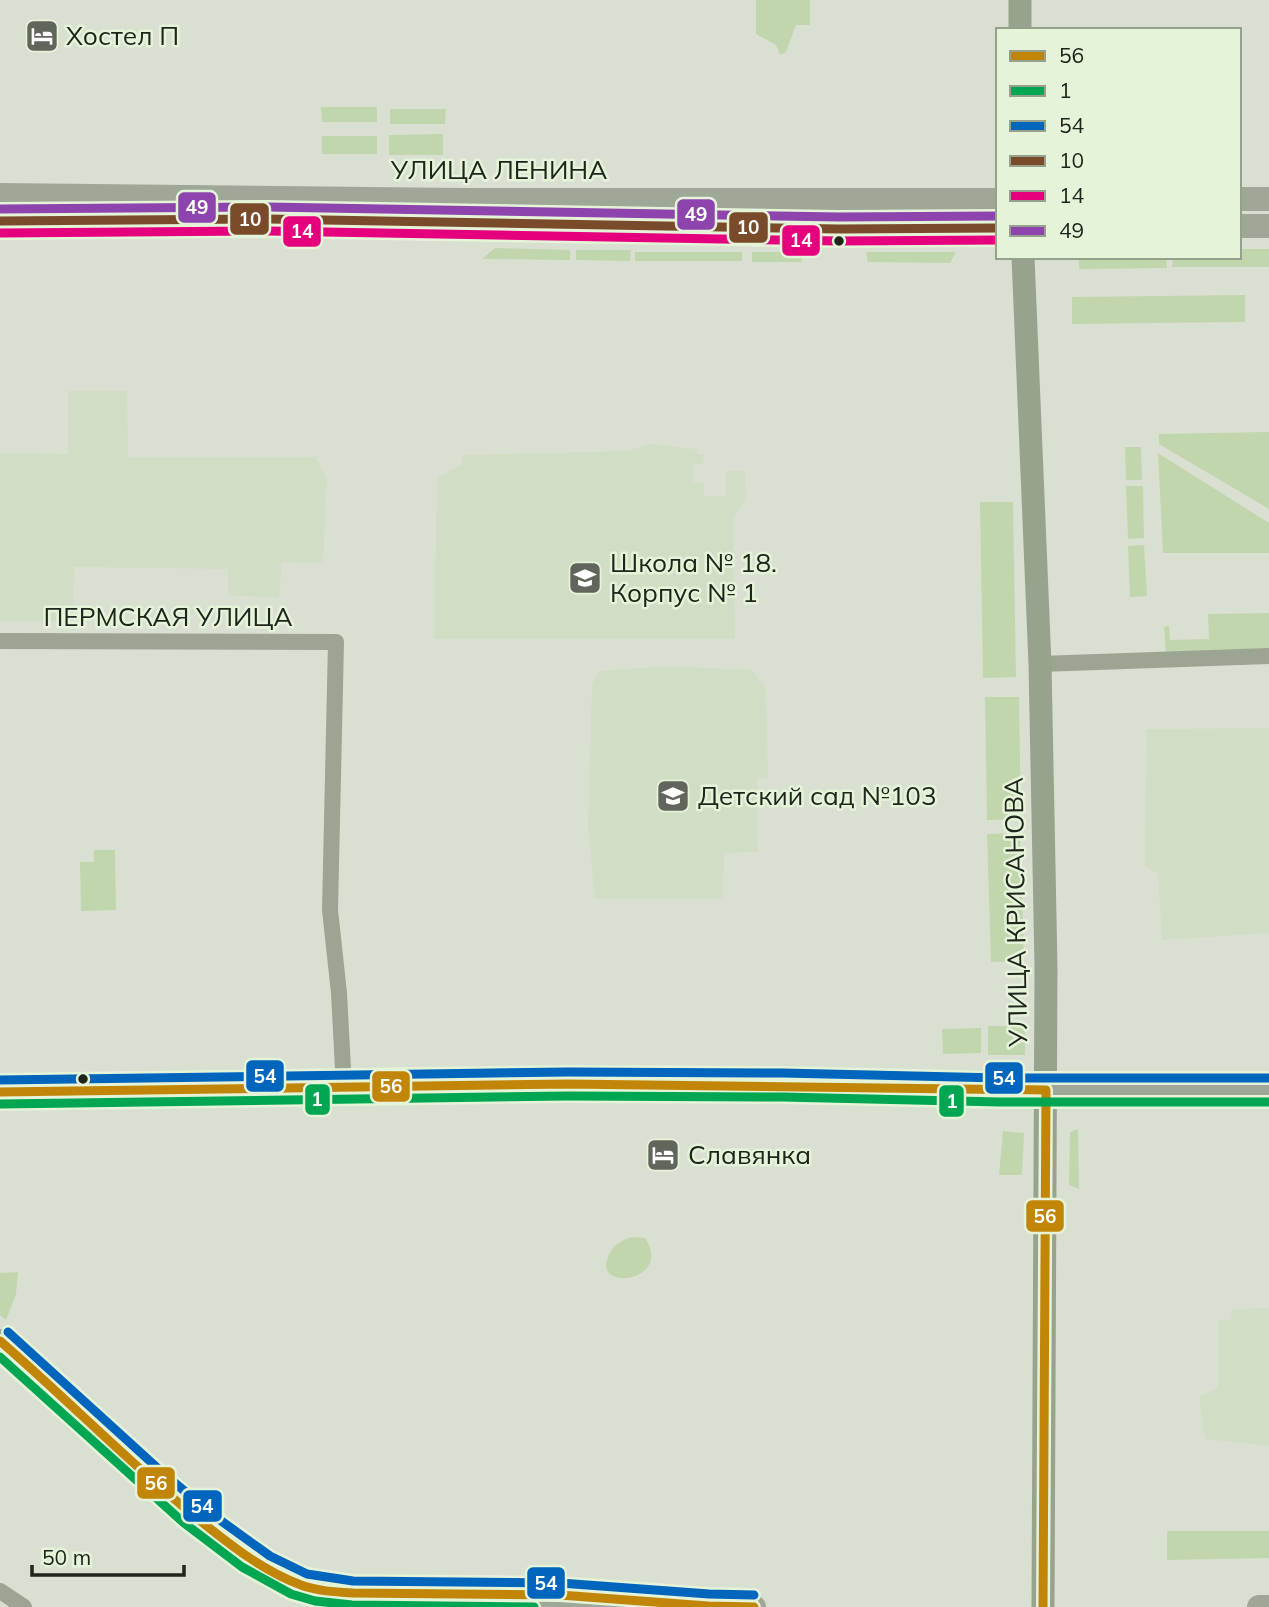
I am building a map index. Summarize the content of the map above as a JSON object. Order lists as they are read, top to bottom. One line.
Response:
{"streets":{"main road":["УЛИЦА ЛЕНИНА","УЛИЦА КРИСАНОВА"],"street":["ПЕРМСКАЯ УЛИЦА"]},"places":{"hotel":["Хостел П","Славянка"],"school or university":["Школа № 18. Корпус № 1","Детский сад №103"]},"lines":["transit line 49","transit line 10","transit line 14","transit line 54","transit line 56","transit line 1"],"legend":["56","1","54","10","14","49"],"scale_bar":"50 m"}
